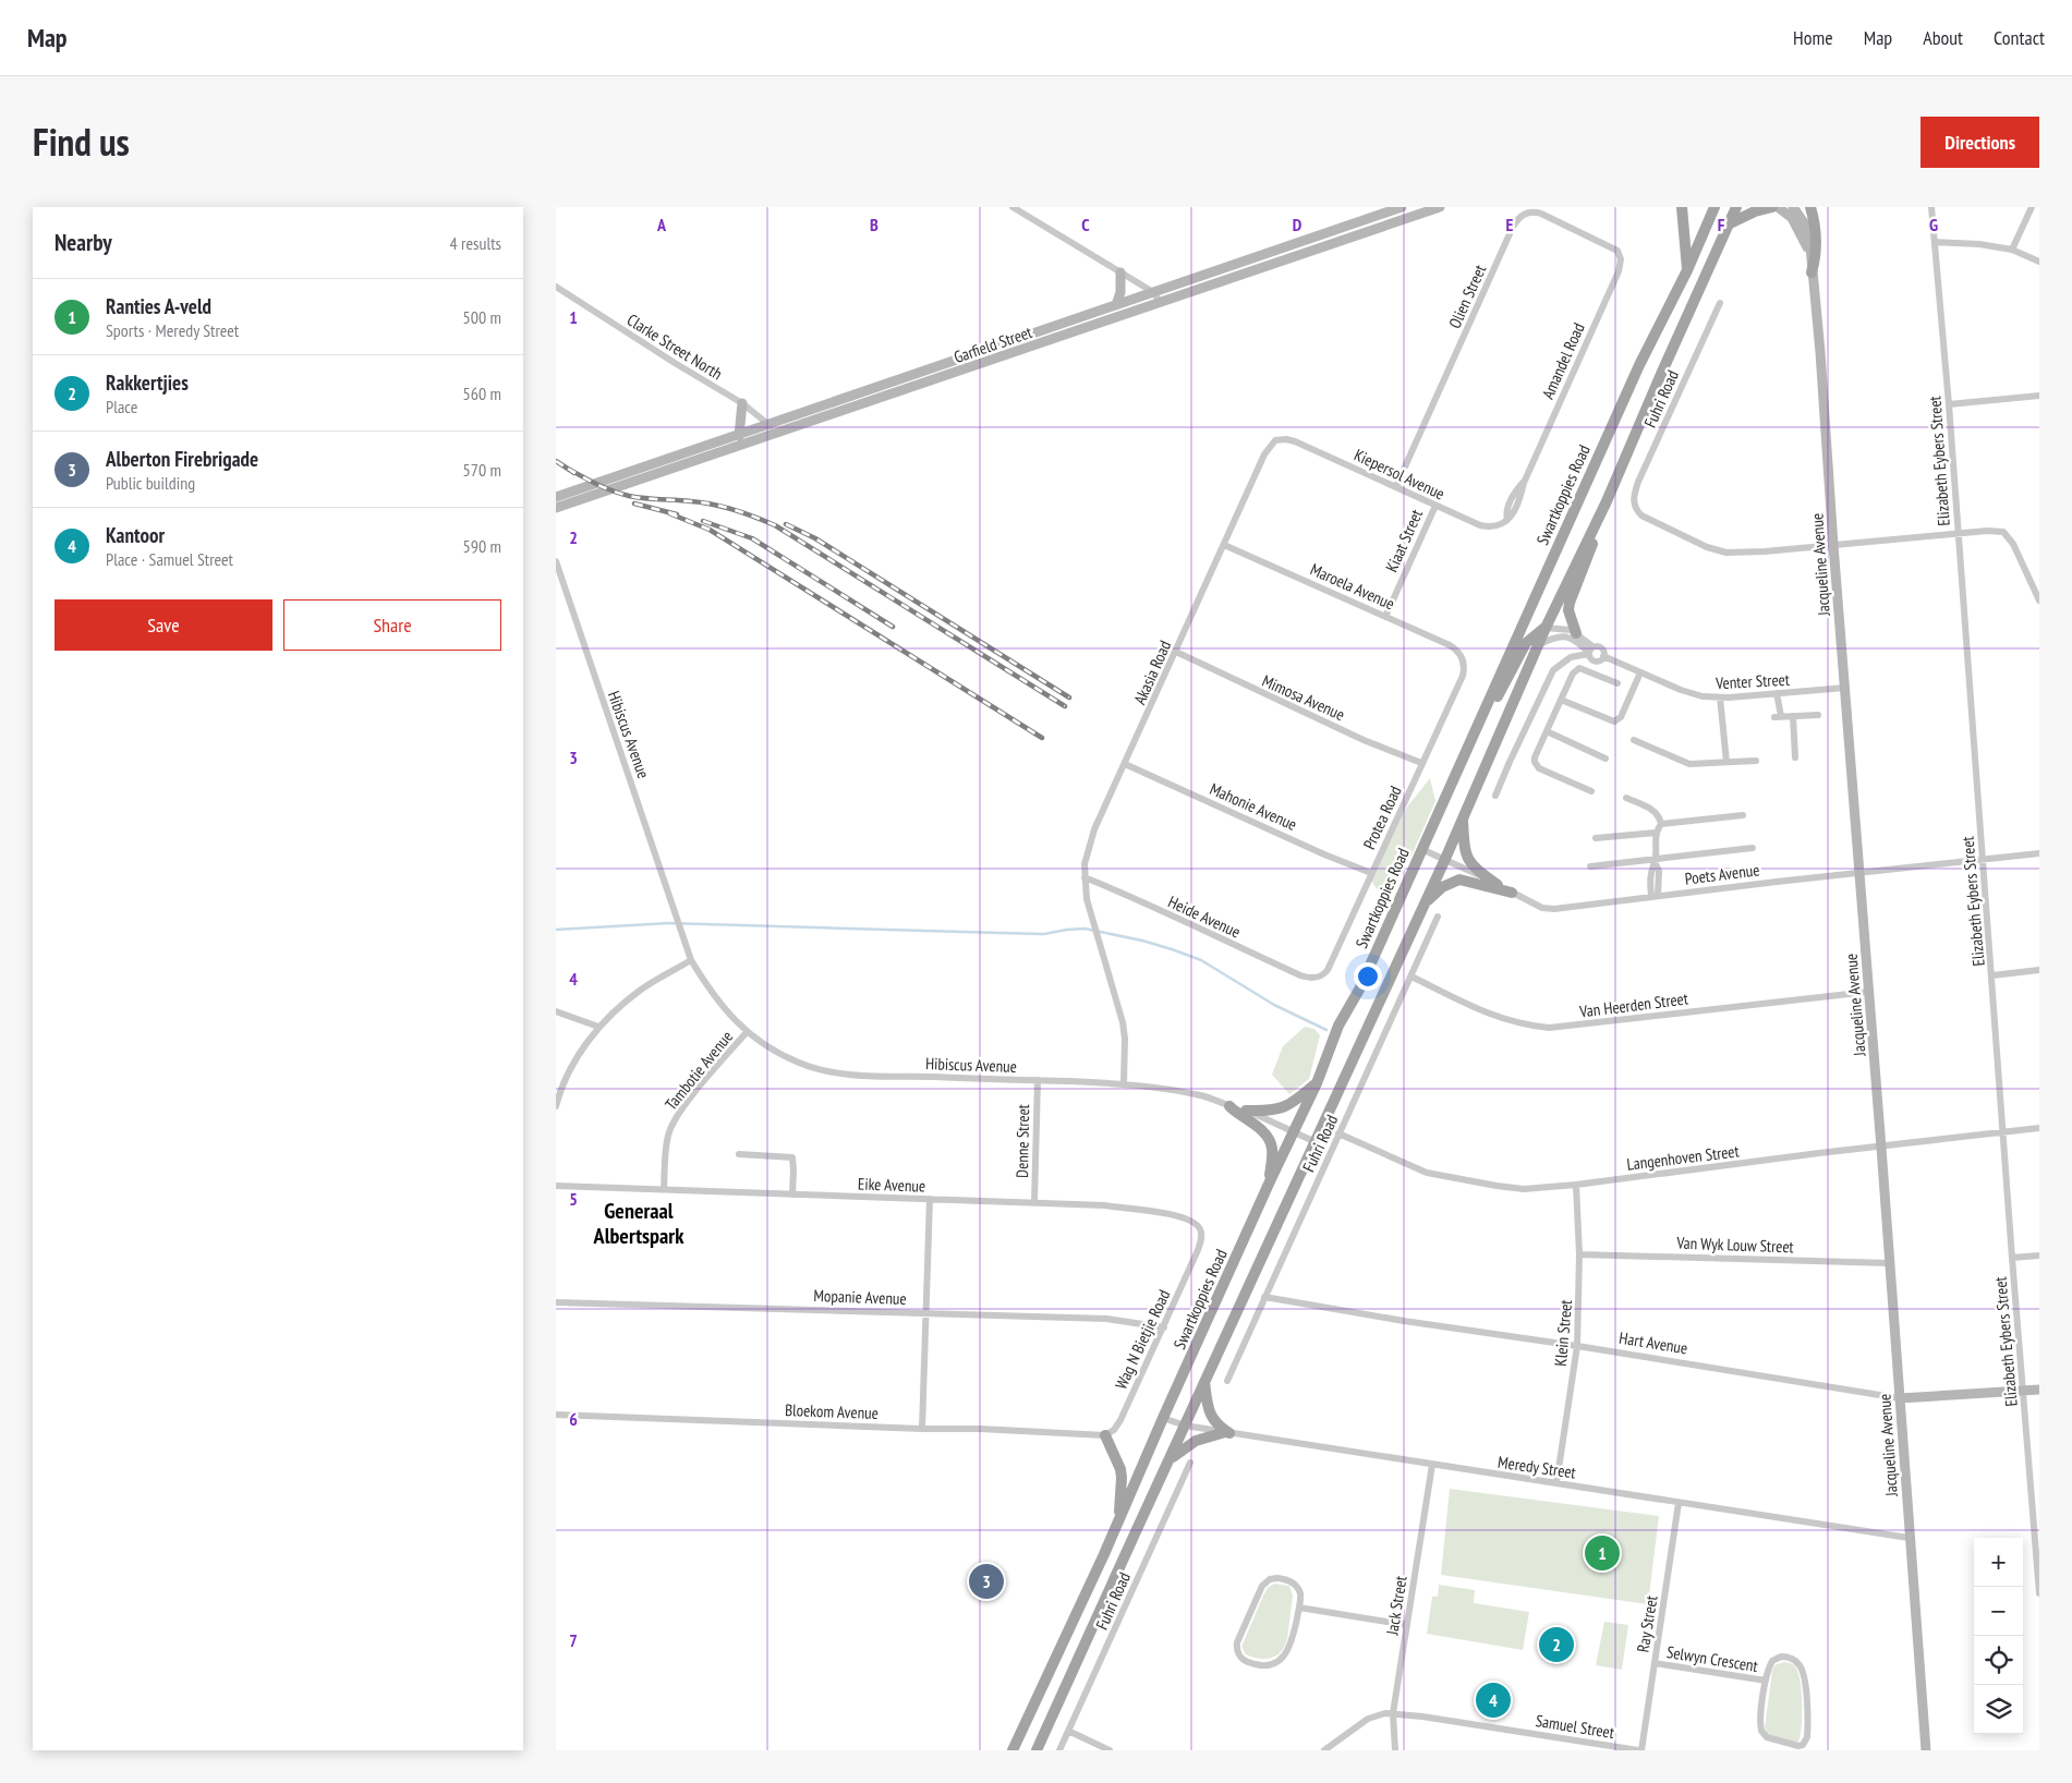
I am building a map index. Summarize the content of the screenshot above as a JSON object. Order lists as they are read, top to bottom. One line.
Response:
{"streets":{"main road":["Swartkoppies Road"],"street":["Olien Street","Garfield Street","Clarke Street North","Amandel Road","Fuhri Road","Elizabeth Eybers Street","Kiepersol Avenue","Kiaat Street","Jacqueline Avenue","Maroela Avenue","Akasia Road","Venter Street","Mimosa Avenue","Hibiscus Avenue","Mahonie Avenue","Protea Road","Poets Avenue","Heide Avenue","Van Heerden Street","Tambotie Avenue","Denne Street","Langenhoven Street","Eike Avenue","Van Wyk Louw Street","Mopanie Avenue","Klein Street","Wag N Bietjie Road","Hart Avenue","Bloekom Avenue","Meredy Street","Jack Street","Ray Street","Selwyn Crescent","Samuel Street"]},"crossings":[["Olien Street","Amandel Road"],["Olien Street","Kiepersol Avenue"],["Garfield Street","Clarke Street North"],["Amandel Road","Kiepersol Avenue"],["Fuhri Road","Jacqueline Avenue"],["Fuhri Road","Van Heerden Street"],["Fuhri Road","Langenhoven Street"],["Fuhri Road","Hart Avenue"],["Elizabeth Eybers Street","Poets Avenue"],["Elizabeth Eybers Street","Langenhoven Street"],["Elizabeth Eybers Street","Hart Avenue"],["Kiepersol Avenue","Kiaat Street"],["Kiepersol Avenue","Akasia Road"],["Swartkoppies Road","Hibiscus Avenue"],["Swartkoppies Road","Poets Avenue"],["Swartkoppies Road","Meredy Street"],["Kiaat Street","Maroela Avenue"],["Jacqueline Avenue","Venter Street"],["Jacqueline Avenue","Poets Avenue"],["Jacqueline Avenue","Van Heerden Street"],["Jacqueline Avenue","Langenhoven Street"],["Jacqueline Avenue","Van Wyk Louw Street"],["Jacqueline Avenue","Hart Avenue"],["Jacqueline Avenue","Meredy Street"],["Maroela Avenue","Akasia Road"],["Maroela Avenue","Protea Road"],["Akasia Road","Mimosa Avenue"],["Akasia Road","Hibiscus Avenue"],["Akasia Road","Mahonie Avenue"],["Akasia Road","Heide Avenue"],["Mimosa Avenue","Protea Road"],["Hibiscus Avenue","Tambotie Avenue"],["Hibiscus Avenue","Denne Street"],["Mahonie Avenue","Protea Road"],["Protea Road","Heide Avenue"],["Tambotie Avenue","Eike Avenue"],["Denne Street","Eike Avenue"],["Langenhoven Street","Klein Street"],["Eike Avenue","Wag N Bietjie Road"],["Van Wyk Louw Street","Klein Street"],["Mopanie Avenue","Wag N Bietjie Road"],["Klein Street","Hart Avenue"],["Klein Street","Meredy Street"],["Wag N Bietjie Road","Bloekom Avenue"],["Meredy Street","Jack Street"],["Meredy Street","Ray Street"],["Jack Street","Samuel Street"],["Ray Street","Selwyn Crescent"],["Ray Street","Samuel Street"]],"districts":["Generaal Albertspark"],"page":{"header":"Map","nav":["Home","Map","About","Contact"],"title":"Find us","buttons":["Directions",["Save","Share"]],"heading":["Nearby","4 results"],"list":[{"mark":"1","name":"Ranties A-veld","note":"Sports · Meredy Street","value":"500 m"},{"mark":"2","name":"Rakkertjies","note":"Place","value":"560 m"},{"mark":"3","name":"Alberton Firebrigade","note":"Public building","value":"570 m"},{"mark":"4","name":"Kantoor","note":"Place · Samuel Street","value":"590 m"}],"pins":["1","3","2","4"],"map_buttons":["+","−"]},"grid":{"columns":["A","B","C","D","E","F","G"],"rows":["1","2","3","4","5","6","7"]}}
